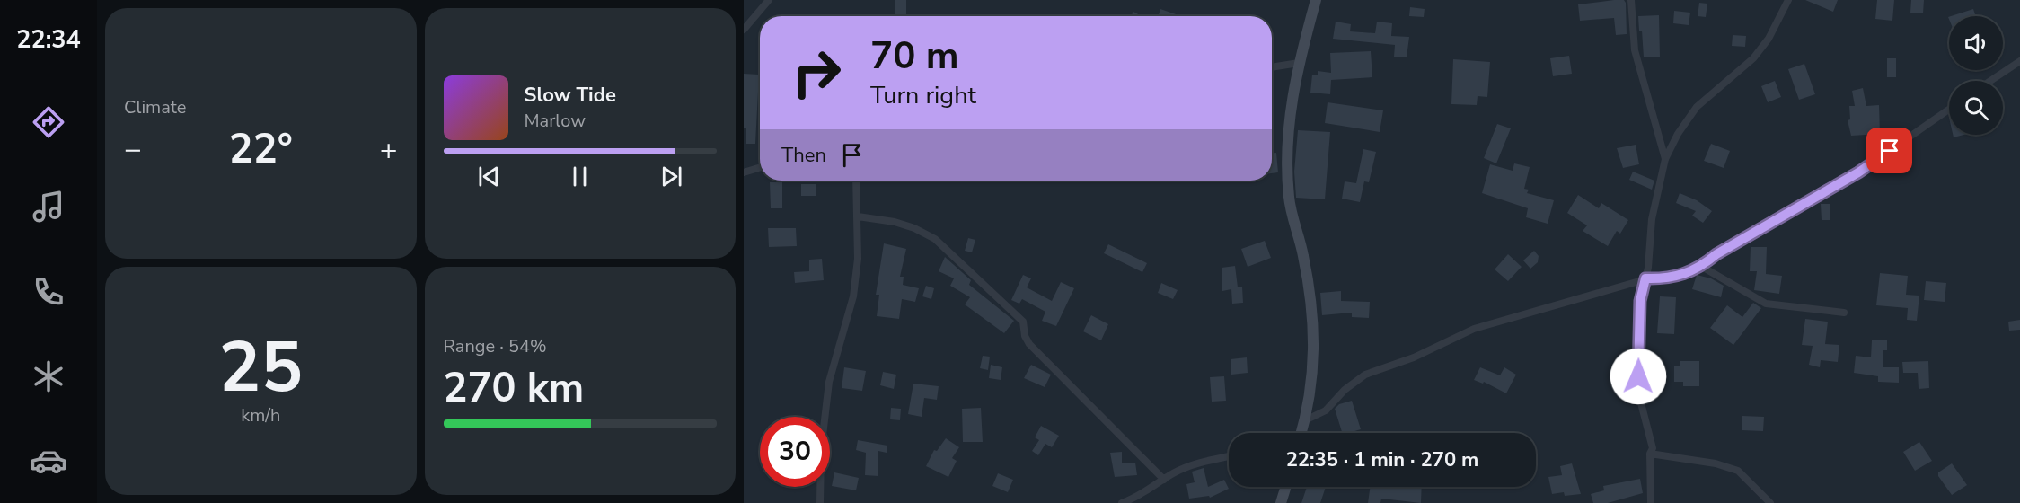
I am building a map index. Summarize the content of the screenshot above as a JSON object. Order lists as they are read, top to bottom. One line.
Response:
{"page":{"tabs":"22:34","tile":["Climate",["25","km/h"],["Range · 54%","270 km"]],"turn":["70 m","Turn right"],"song":["Slow Tide","Marlow"],"heat":["−","22°","+"],"then":"Then","limit":"30","trip":"22:35 · 1 min · 270 m"}}
